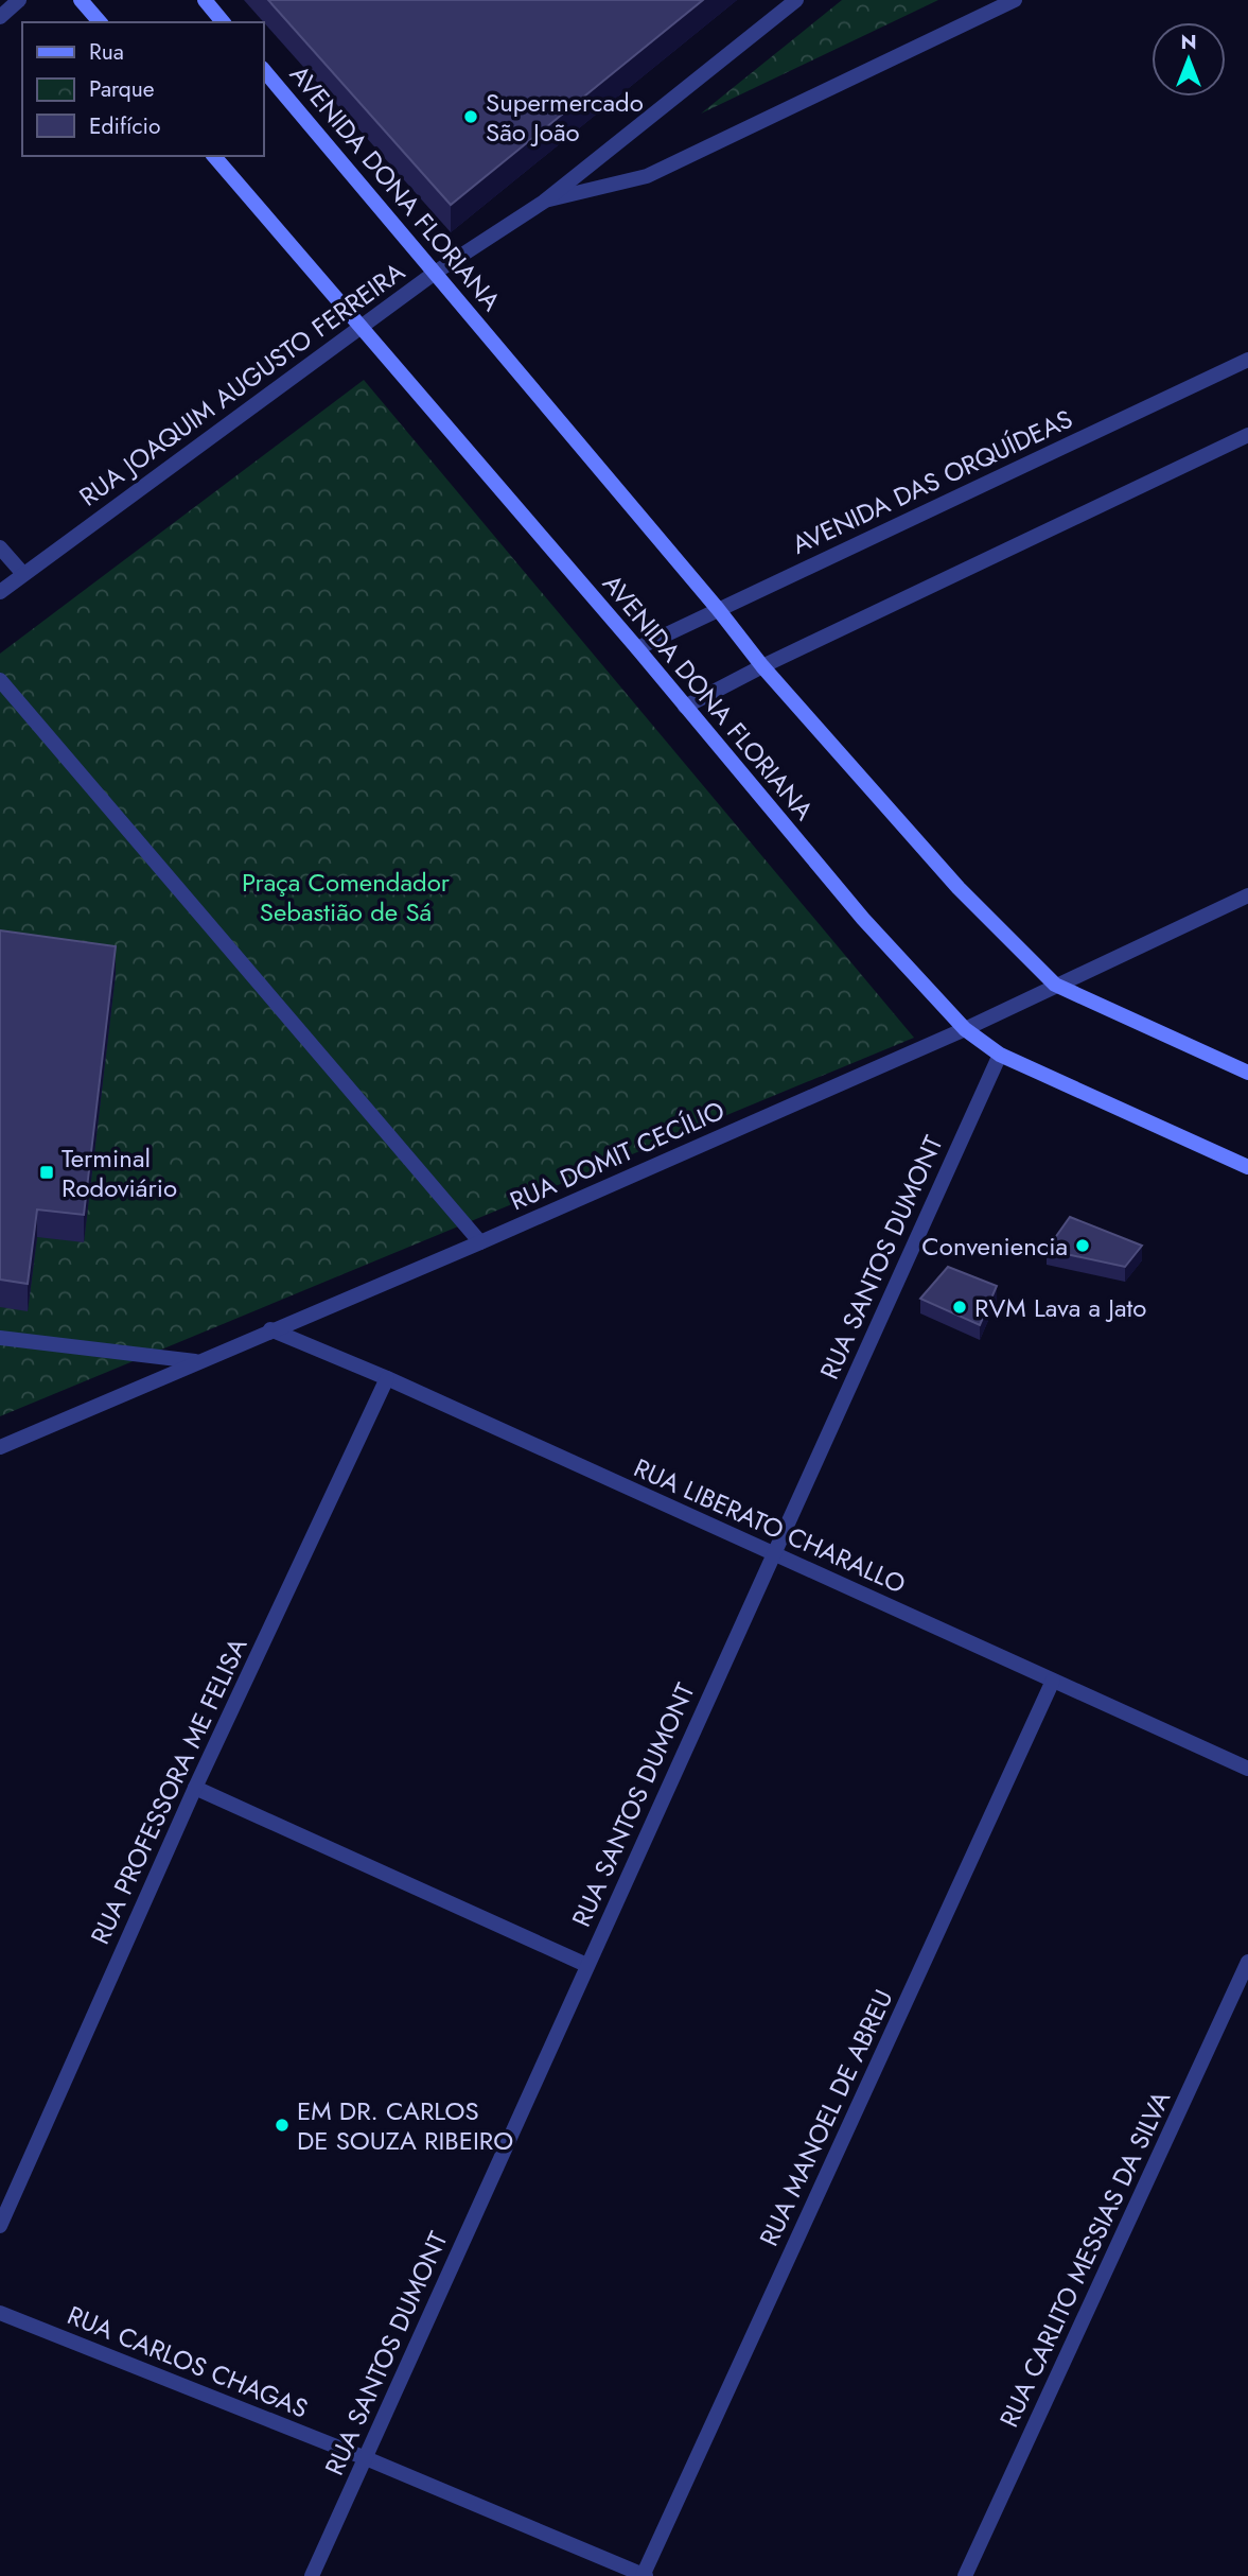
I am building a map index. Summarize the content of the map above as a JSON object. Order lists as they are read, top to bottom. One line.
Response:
{"streets":{"main road":["AVENIDA DONA FLORIANA"],"street":["RUA JOAQUIM AUGUSTO FERREIRA","AVENIDA DAS ORQUÍDEAS","RUA DOMIT CECÍLIO","RUA SANTOS DUMONT","RUA LIBERATO CHARALLO","RUA PROFESSORA ME FELISA","RUA MANOEL DE ABREU","RUA CARLITO MESSIAS DA SILVA","RUA CARLOS CHAGAS"]},"crossings":[["AVENIDA DONA FLORIANA","RUA JOAQUIM AUGUSTO FERREIRA"],["AVENIDA DONA FLORIANA","AVENIDA DAS ORQUÍDEAS"],["AVENIDA DONA FLORIANA","RUA DOMIT CECÍLIO"],["AVENIDA DONA FLORIANA","RUA SANTOS DUMONT"],["RUA DOMIT CECÍLIO","RUA LIBERATO CHARALLO"],["RUA SANTOS DUMONT","RUA LIBERATO CHARALLO"],["RUA SANTOS DUMONT","RUA CARLOS CHAGAS"],["RUA LIBERATO CHARALLO","RUA PROFESSORA ME FELISA"],["RUA LIBERATO CHARALLO","RUA MANOEL DE ABREU"],["RUA MANOEL DE ABREU","RUA CARLOS CHAGAS"]],"parks":["Praça Comendador Sebastião de Sá"],"places":{"other":["Supermercado São João","Conveniencia","RVM Lava a Jato","EM DR. CARLOS DE SOUZA RIBEIRO"],"transit":["Terminal Rodoviário"]},"legend":["Rua","Parque","Edifício"],"north":"top"}
